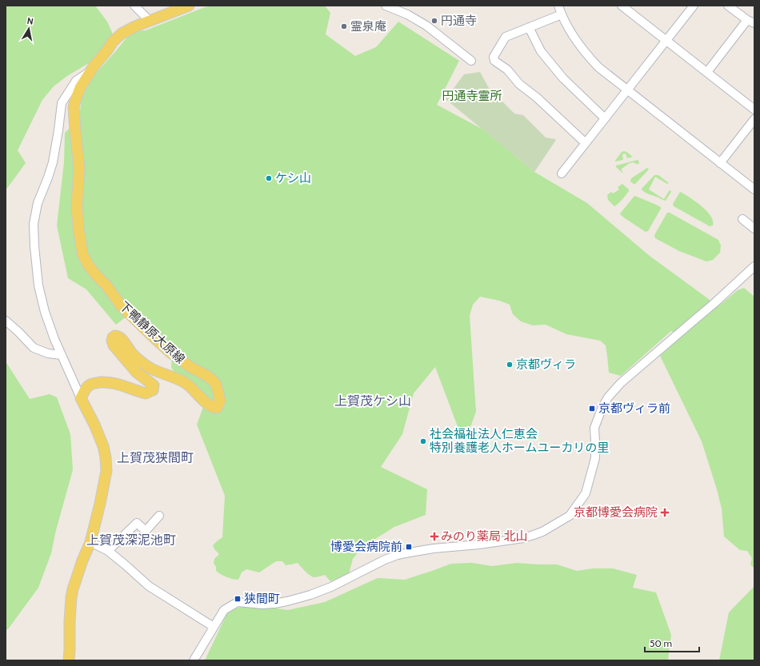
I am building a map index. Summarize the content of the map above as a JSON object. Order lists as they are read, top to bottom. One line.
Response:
{"streets":{"main road":["下鴨静原大原線"]},"districts":["上賀茂ケシ山","上賀茂狭間町","上賀茂深泥池町"],"parks":["円通寺霊所"],"places":{"other":["円通寺","霊泉庵","ケシ山","京都ヴィラ","社会福祉法人仁恵会 特別養護老人ホームユーカリの里"],"transit":["京都ヴィラ前","博愛会病院前","狭間町"],"health":["京都博愛会病院","みのり薬局 北山"]},"scale_bar":"50 m","north":"top"}
